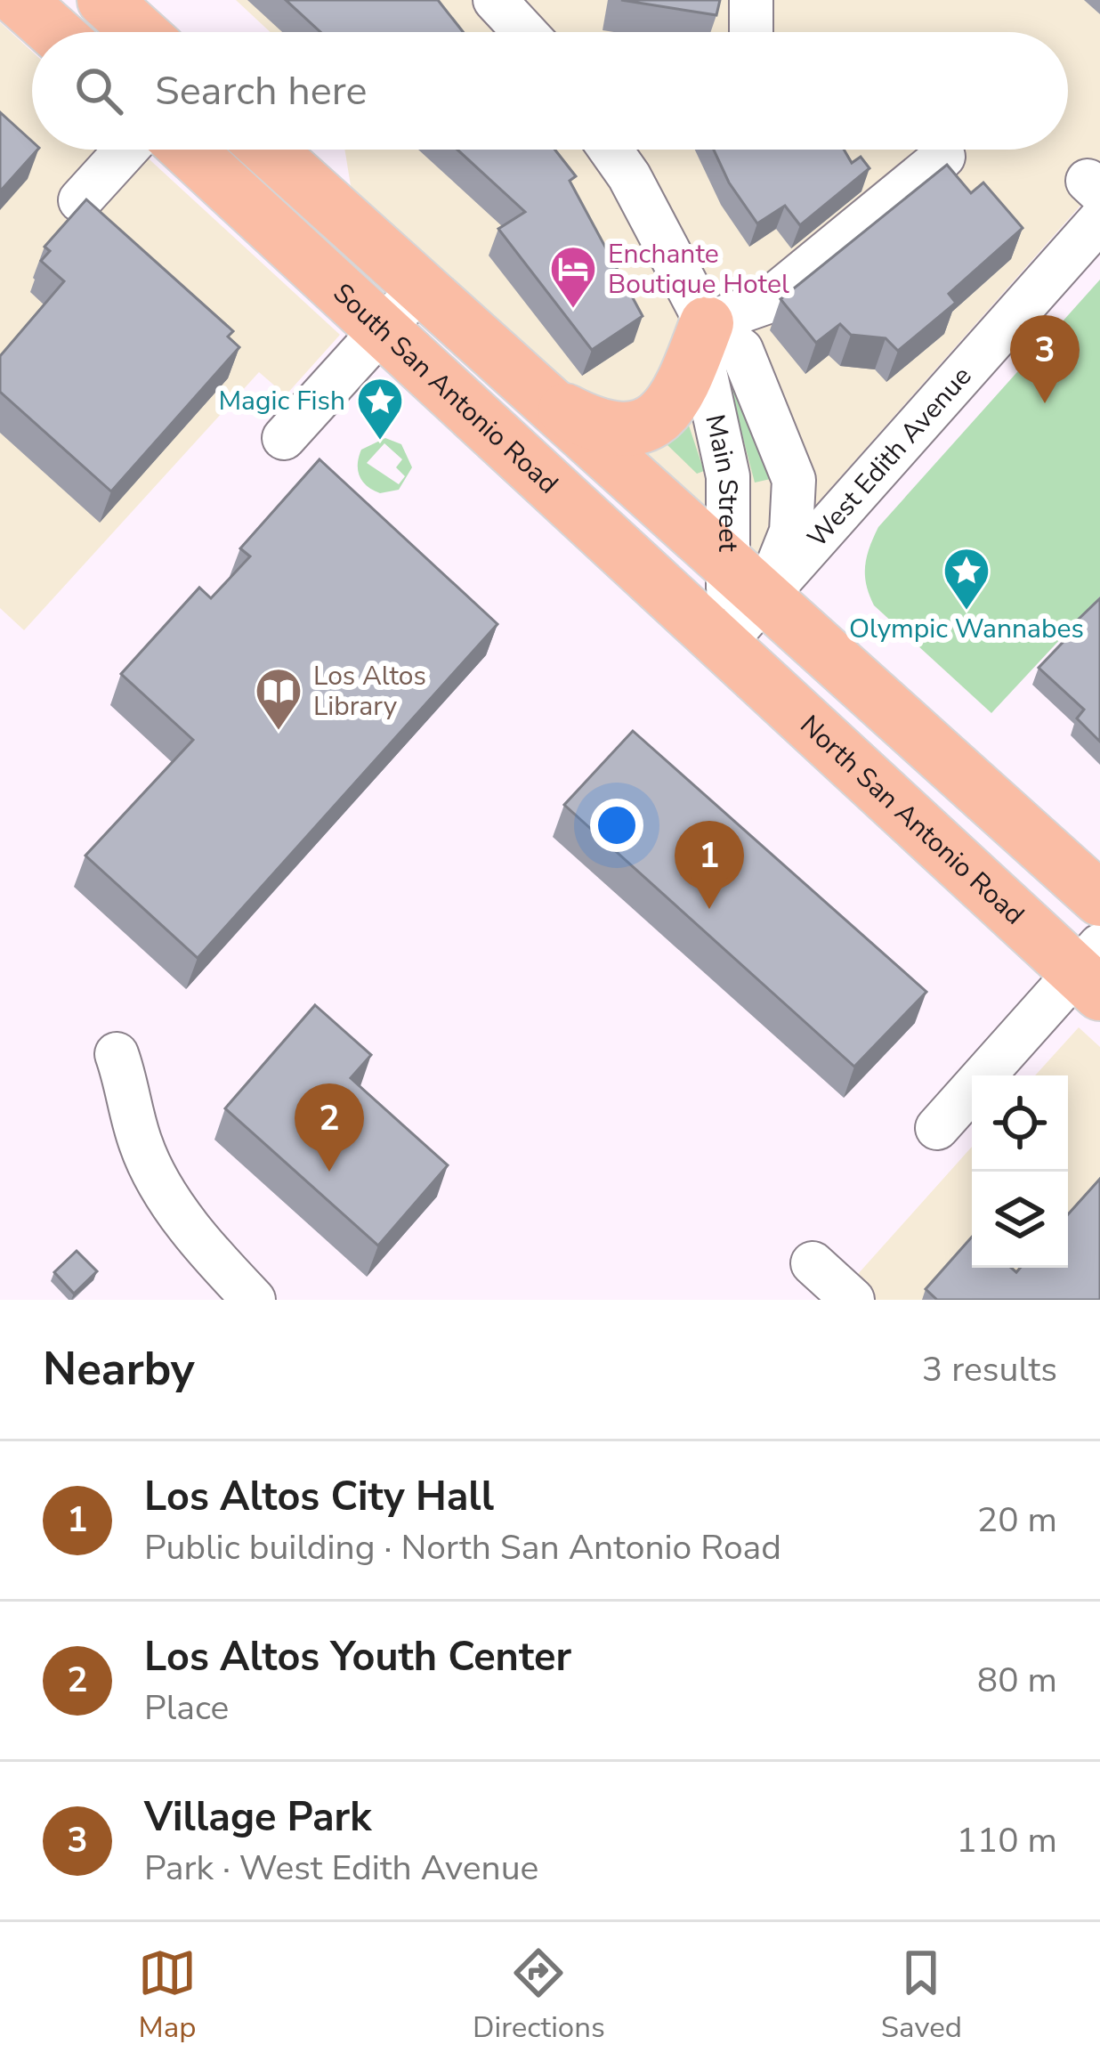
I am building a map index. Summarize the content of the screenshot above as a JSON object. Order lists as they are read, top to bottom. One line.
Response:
{"streets":{"main road":["South San Antonio Road","North San Antonio Road"],"street":["West Edith Avenue","Main Street"]},"crossings":[["South San Antonio Road","West Edith Avenue"],["South San Antonio Road","North San Antonio Road"],["West Edith Avenue","Main Street"],["West Edith Avenue","North San Antonio Road"]],"places":{"hotel":["Enchante Boutique Hotel"],"place":["Magic Fish","Olympic Wannabes"],"library":["Los Altos Library"]},"page":{"search":"Search here","pins":["3","1","2"],"heading":["Nearby","3 results"],"list":[{"mark":"1","name":"Los Altos City Hall","note":"Public building · North San Antonio Road","value":"20 m"},{"mark":"2","name":"Los Altos Youth Center","note":"Place","value":"80 m"},{"mark":"3","name":"Village Park","note":"Park · West Edith Avenue","value":"110 m"}],"nav":["Map","Directions","Saved"]}}
